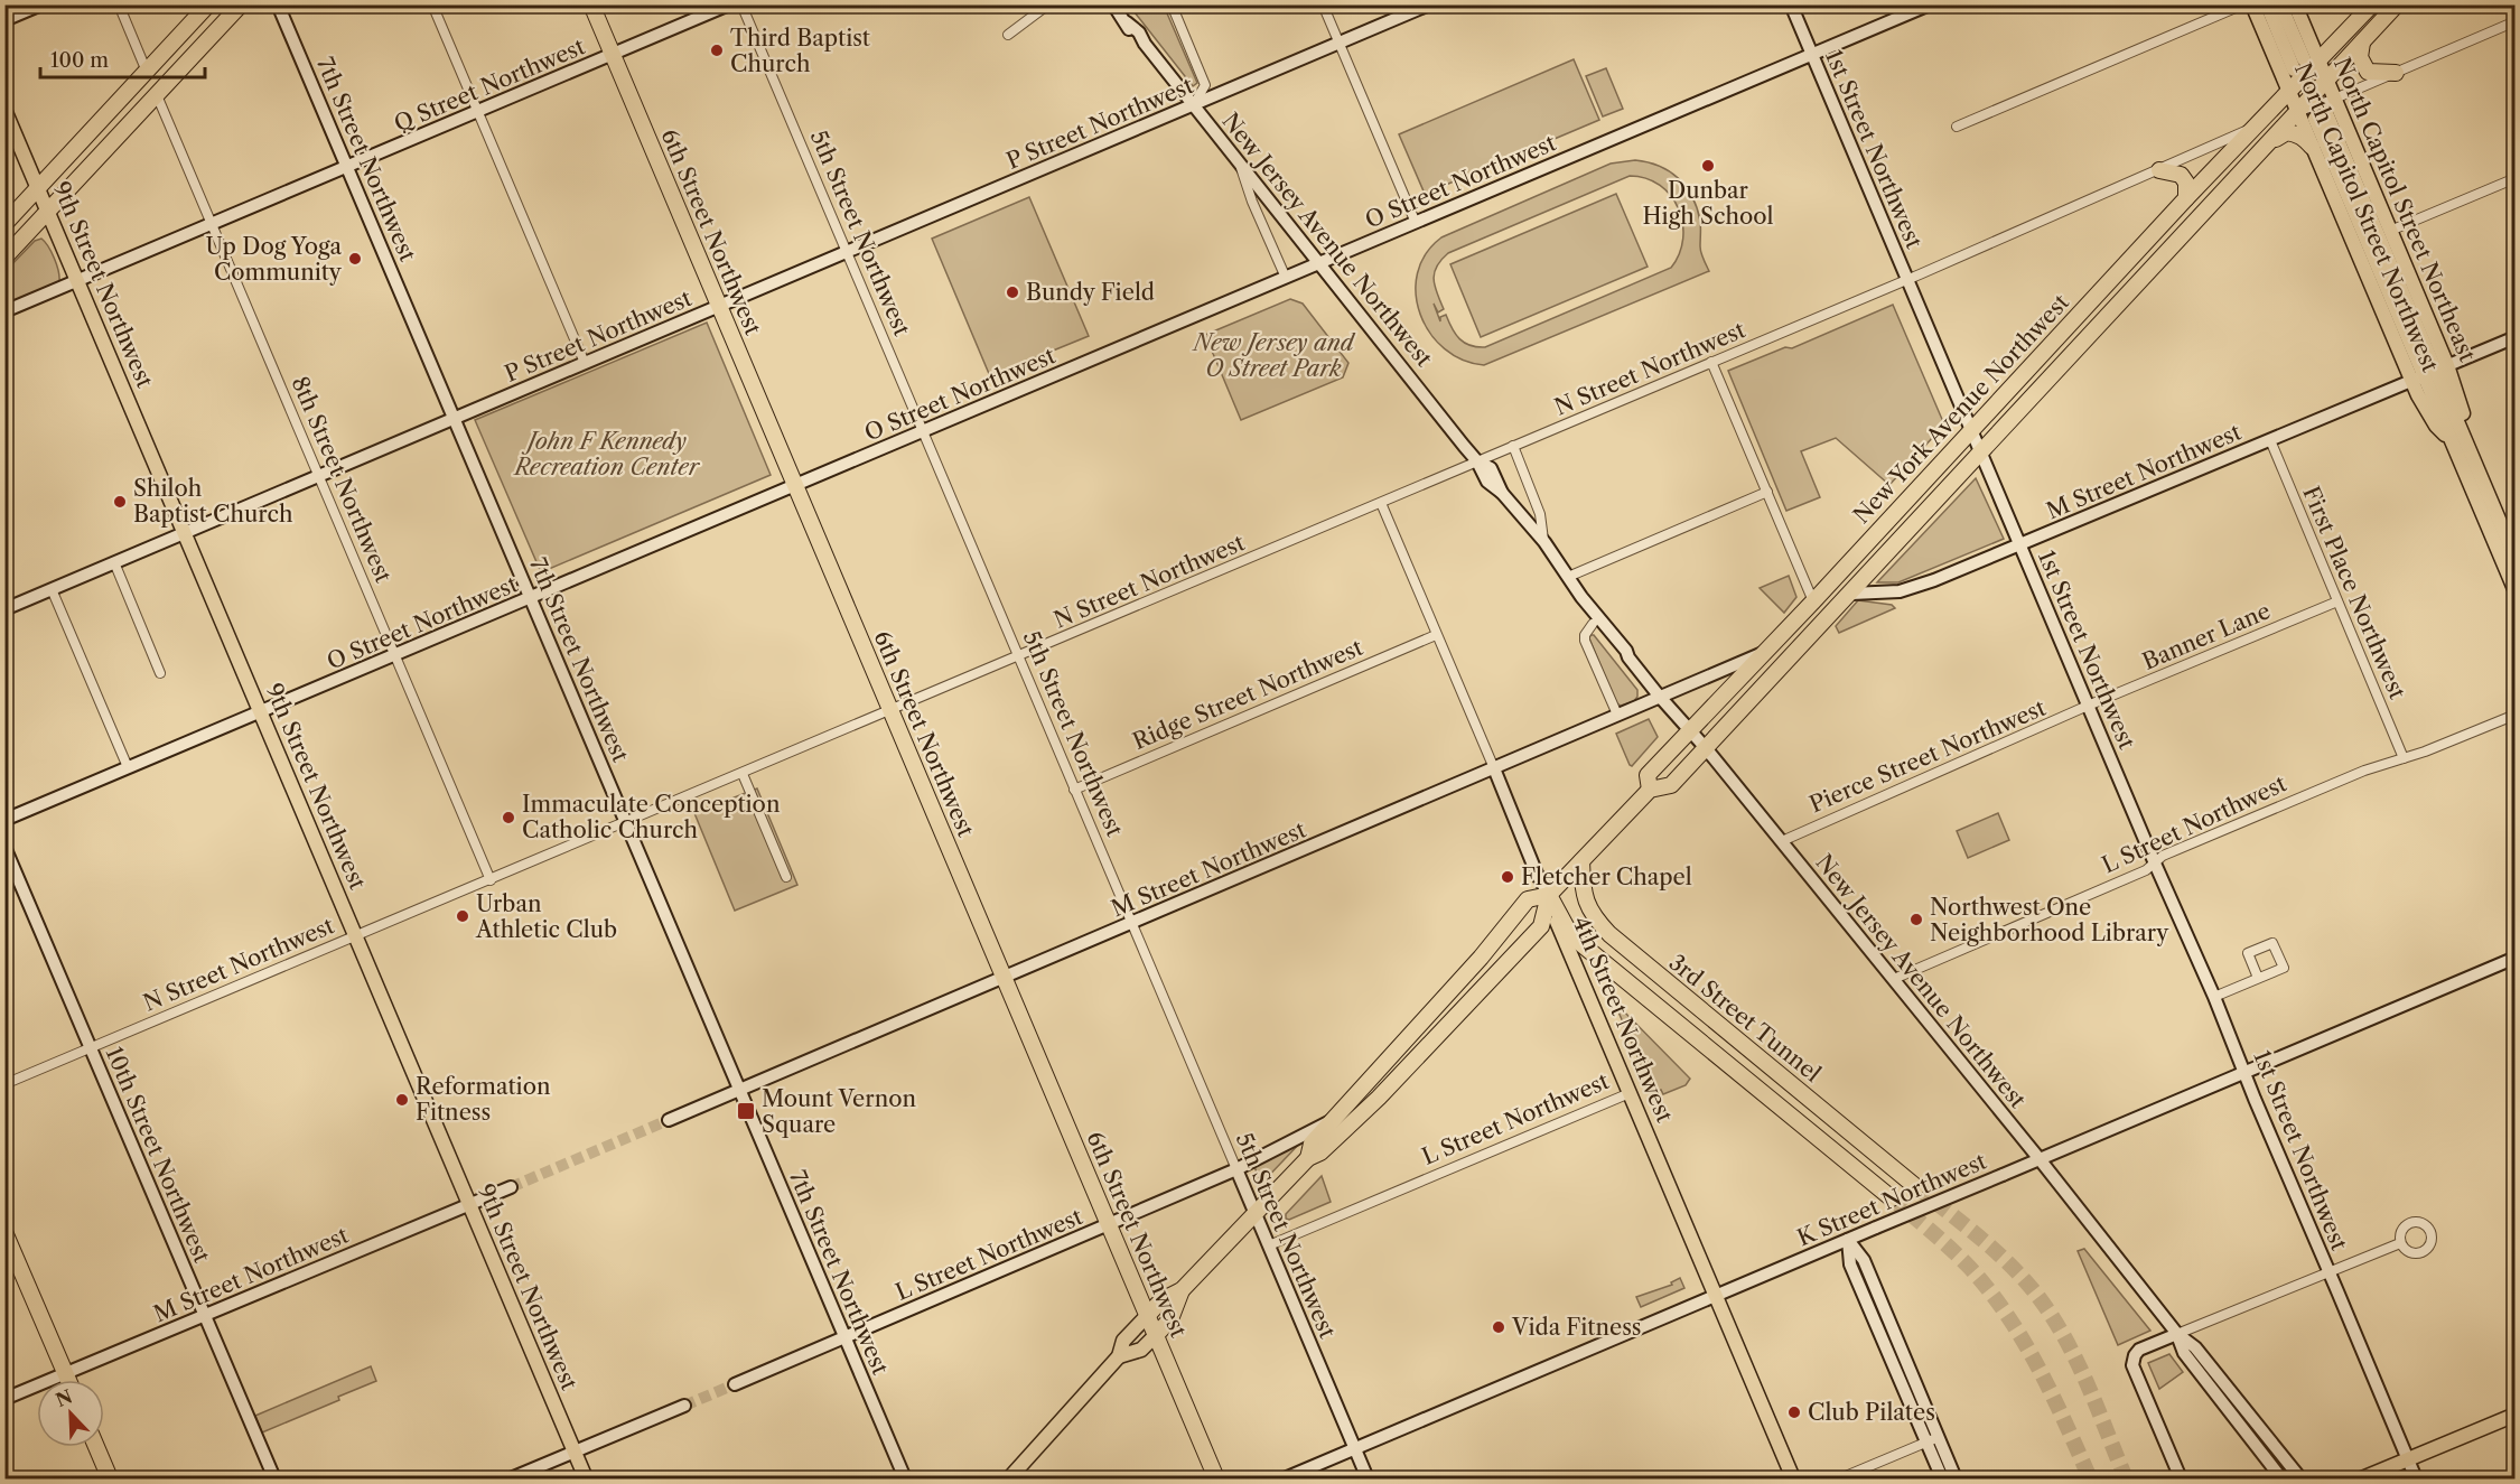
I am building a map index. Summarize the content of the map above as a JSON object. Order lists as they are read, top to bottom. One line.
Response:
{"streets":{"highway":["6th Street Northwest","New York Avenue Northwest","3rd Street Tunnel"],"main road":["North Capitol Street Northeast","North Capitol Street Northwest","9th Street Northwest","4th Street Northwest"],"street":["Q Street Northwest","P Street Northwest","1st Street Northwest","7th Street Northwest","O Street Northwest","5th Street Northwest","New Jersey Avenue Northwest","N Street Northwest","M Street Northwest","8th Street Northwest","First Place Northwest","Banner Lane","Ridge Street Northwest","Pierce Street Northwest","L Street Northwest","10th Street Northwest","K Street Northwest"]},"crossings":[["Q Street Northwest","7th Street Northwest"],["Q Street Northwest","6th Street Northwest"],["Q Street Northwest","9th Street Northwest"],["Q Street Northwest","8th Street Northwest"],["P Street Northwest","7th Street Northwest"],["P Street Northwest","6th Street Northwest"],["P Street Northwest","5th Street Northwest"],["P Street Northwest","New Jersey Avenue Northwest"],["P Street Northwest","9th Street Northwest"],["P Street Northwest","8th Street Northwest"],["1st Street Northwest","O Street Northwest"],["1st Street Northwest","N Street Northwest"],["1st Street Northwest","New York Avenue Northwest"],["1st Street Northwest","M Street Northwest"],["1st Street Northwest","Banner Lane"],["1st Street Northwest","Pierce Street Northwest"],["1st Street Northwest","L Street Northwest"],["1st Street Northwest","K Street Northwest"],["7th Street Northwest","O Street Northwest"],["7th Street Northwest","N Street Northwest"],["7th Street Northwest","M Street Northwest"],["7th Street Northwest","L Street Northwest"],["O Street Northwest","6th Street Northwest"],["O Street Northwest","5th Street Northwest"],["O Street Northwest","New Jersey Avenue Northwest"],["O Street Northwest","9th Street Northwest"],["O Street Northwest","8th Street Northwest"],["North Capitol Street Northeast","North Capitol Street Northwest"],["North Capitol Street Northeast","New York Avenue Northwest"],["North Capitol Street Northeast","M Street Northwest"],["North Capitol Street Northwest","New York Avenue Northwest"],["North Capitol Street Northwest","M Street Northwest"],["6th Street Northwest","N Street Northwest"],["6th Street Northwest","New York Avenue Northwest"],["6th Street Northwest","M Street Northwest"],["6th Street Northwest","L Street Northwest"],["5th Street Northwest","N Street Northwest"],["5th Street Northwest","New York Avenue Northwest"],["5th Street Northwest","M Street Northwest"],["5th Street Northwest","Ridge Street Northwest"],["5th Street Northwest","L Street Northwest"],["5th Street Northwest","K Street Northwest"],["New Jersey Avenue Northwest","N Street Northwest"],["New Jersey Avenue Northwest","New York Avenue Northwest"],["New Jersey Avenue Northwest","M Street Northwest"],["New Jersey Avenue Northwest","Pierce Street Northwest"],["New Jersey Avenue Northwest","L Street Northwest"],["New Jersey Avenue Northwest","K Street Northwest"],["9th Street Northwest","N Street Northwest"],["9th Street Northwest","M Street Northwest"],["N Street Northwest","New York Avenue Northwest"],["N Street Northwest","8th Street Northwest"],["N Street Northwest","4th Street Northwest"],["N Street Northwest","10th Street Northwest"],["New York Avenue Northwest","M Street Northwest"],["New York Avenue Northwest","L Street Northwest"],["New York Avenue Northwest","3rd Street Tunnel"],["New York Avenue Northwest","4th Street Northwest"],["M Street Northwest","First Place Northwest"],["M Street Northwest","4th Street Northwest"],["M Street Northwest","10th Street Northwest"],["First Place Northwest","Banner Lane"],["First Place Northwest","L Street Northwest"],["Banner Lane","Pierce Street Northwest"],["Ridge Street Northwest","4th Street Northwest"],["L Street Northwest","4th Street Northwest"],["3rd Street Tunnel","4th Street Northwest"],["4th Street Northwest","K Street Northwest"]],"parks":["New Jersey and O Street Park","John F Kennedy Recreation Center"],"places":{"other":["Third Baptist Church","Dunbar High School","Up Dog Yoga Community","Bundy Field","Shiloh Baptist Church","Immaculate Conception Catholic Church","Fletcher Chapel","Urban Athletic Club","Northwest One Neighborhood Library","Reformation Fitness","Vida Fitness","Club Pilates"],"transit":["Mount Vernon Square"]},"scale_bar":"100 m","north":"top left"}
